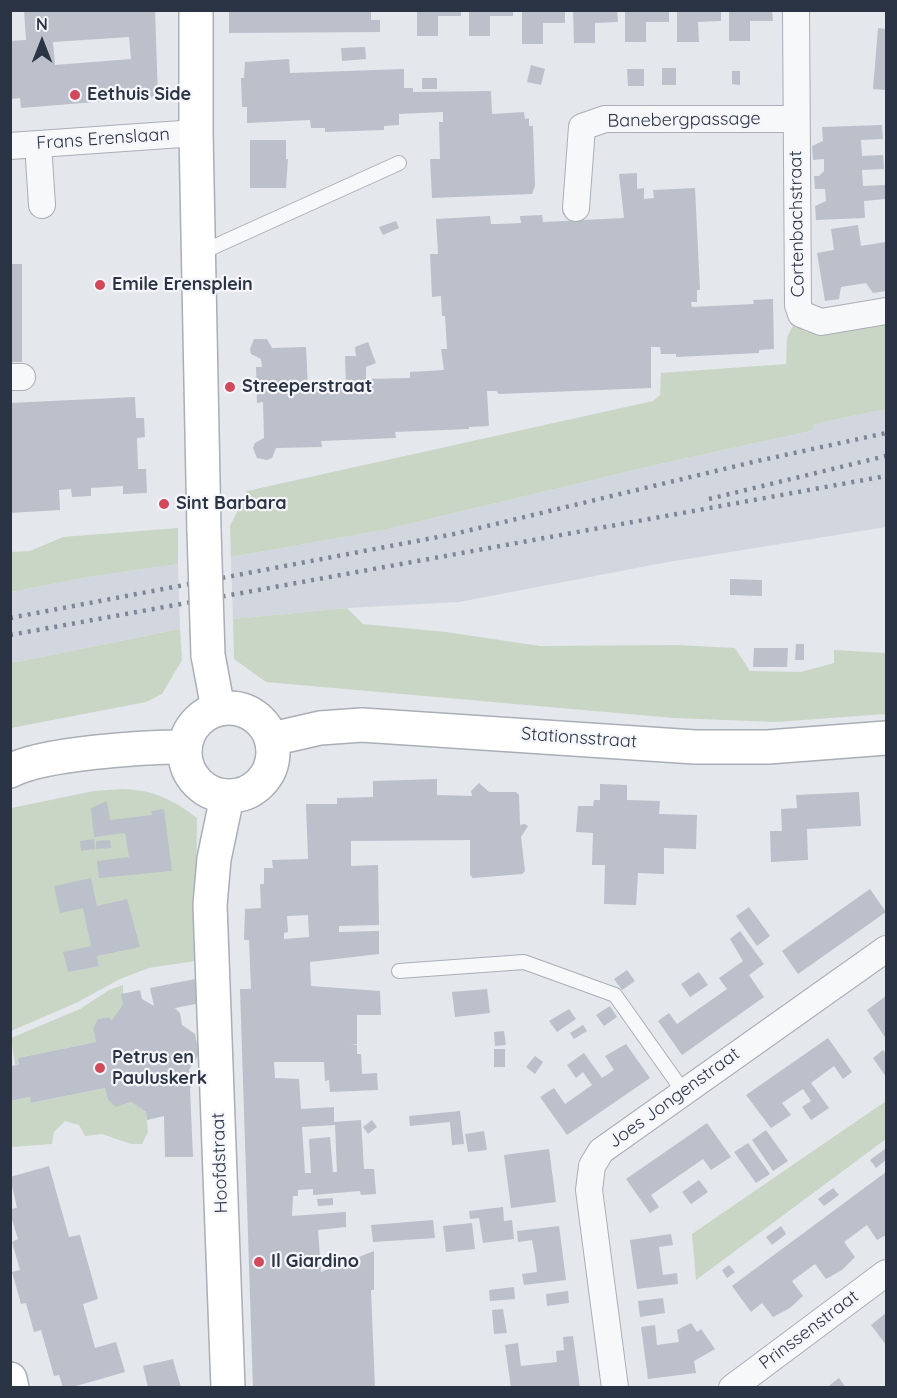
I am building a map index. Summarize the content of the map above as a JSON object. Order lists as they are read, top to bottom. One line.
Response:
{"streets":{"street":["Banebergpassage","Frans Erenslaan","Cortenbachstraat","Stationsstraat","Joes Jongenstraat","Hoofdstraat","Prinssenstraat"]},"crossings":[["Banebergpassage","Cortenbachstraat"],["Stationsstraat","Hoofdstraat"]],"places":["Eethuis Side","Emile Erensplein","Streeperstraat","Sint Barbara","Petrus en Pauluskerk","Il Giardino"],"north":"top"}
